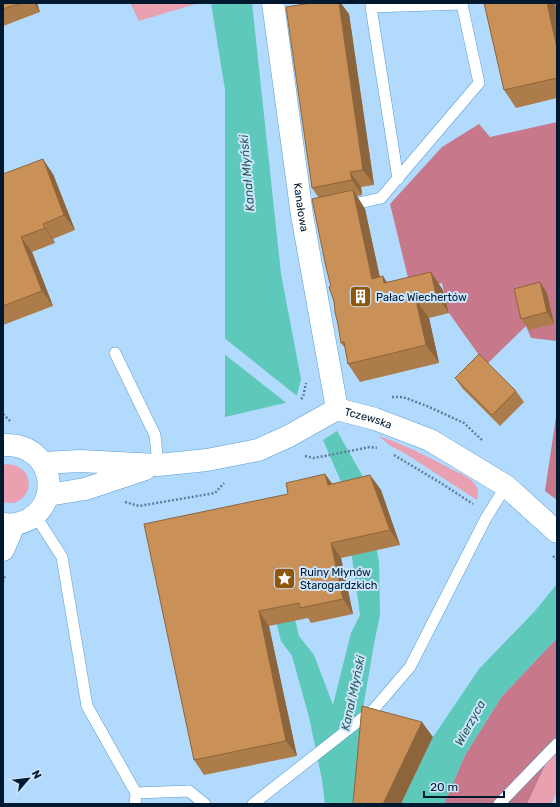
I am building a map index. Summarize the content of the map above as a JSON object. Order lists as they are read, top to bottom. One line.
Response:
{"streets":{"street":["Kanałowa","Tczewska"]},"crossings":[["Kanałowa","Tczewska"]],"water":["Kanał Młyński","Wierzyca"],"places":{"building":["Pałac Wiechertów"],"place":["Ruiny Młynów Starogardzkich"]},"scale_bar":"20 m","north":"top right"}
